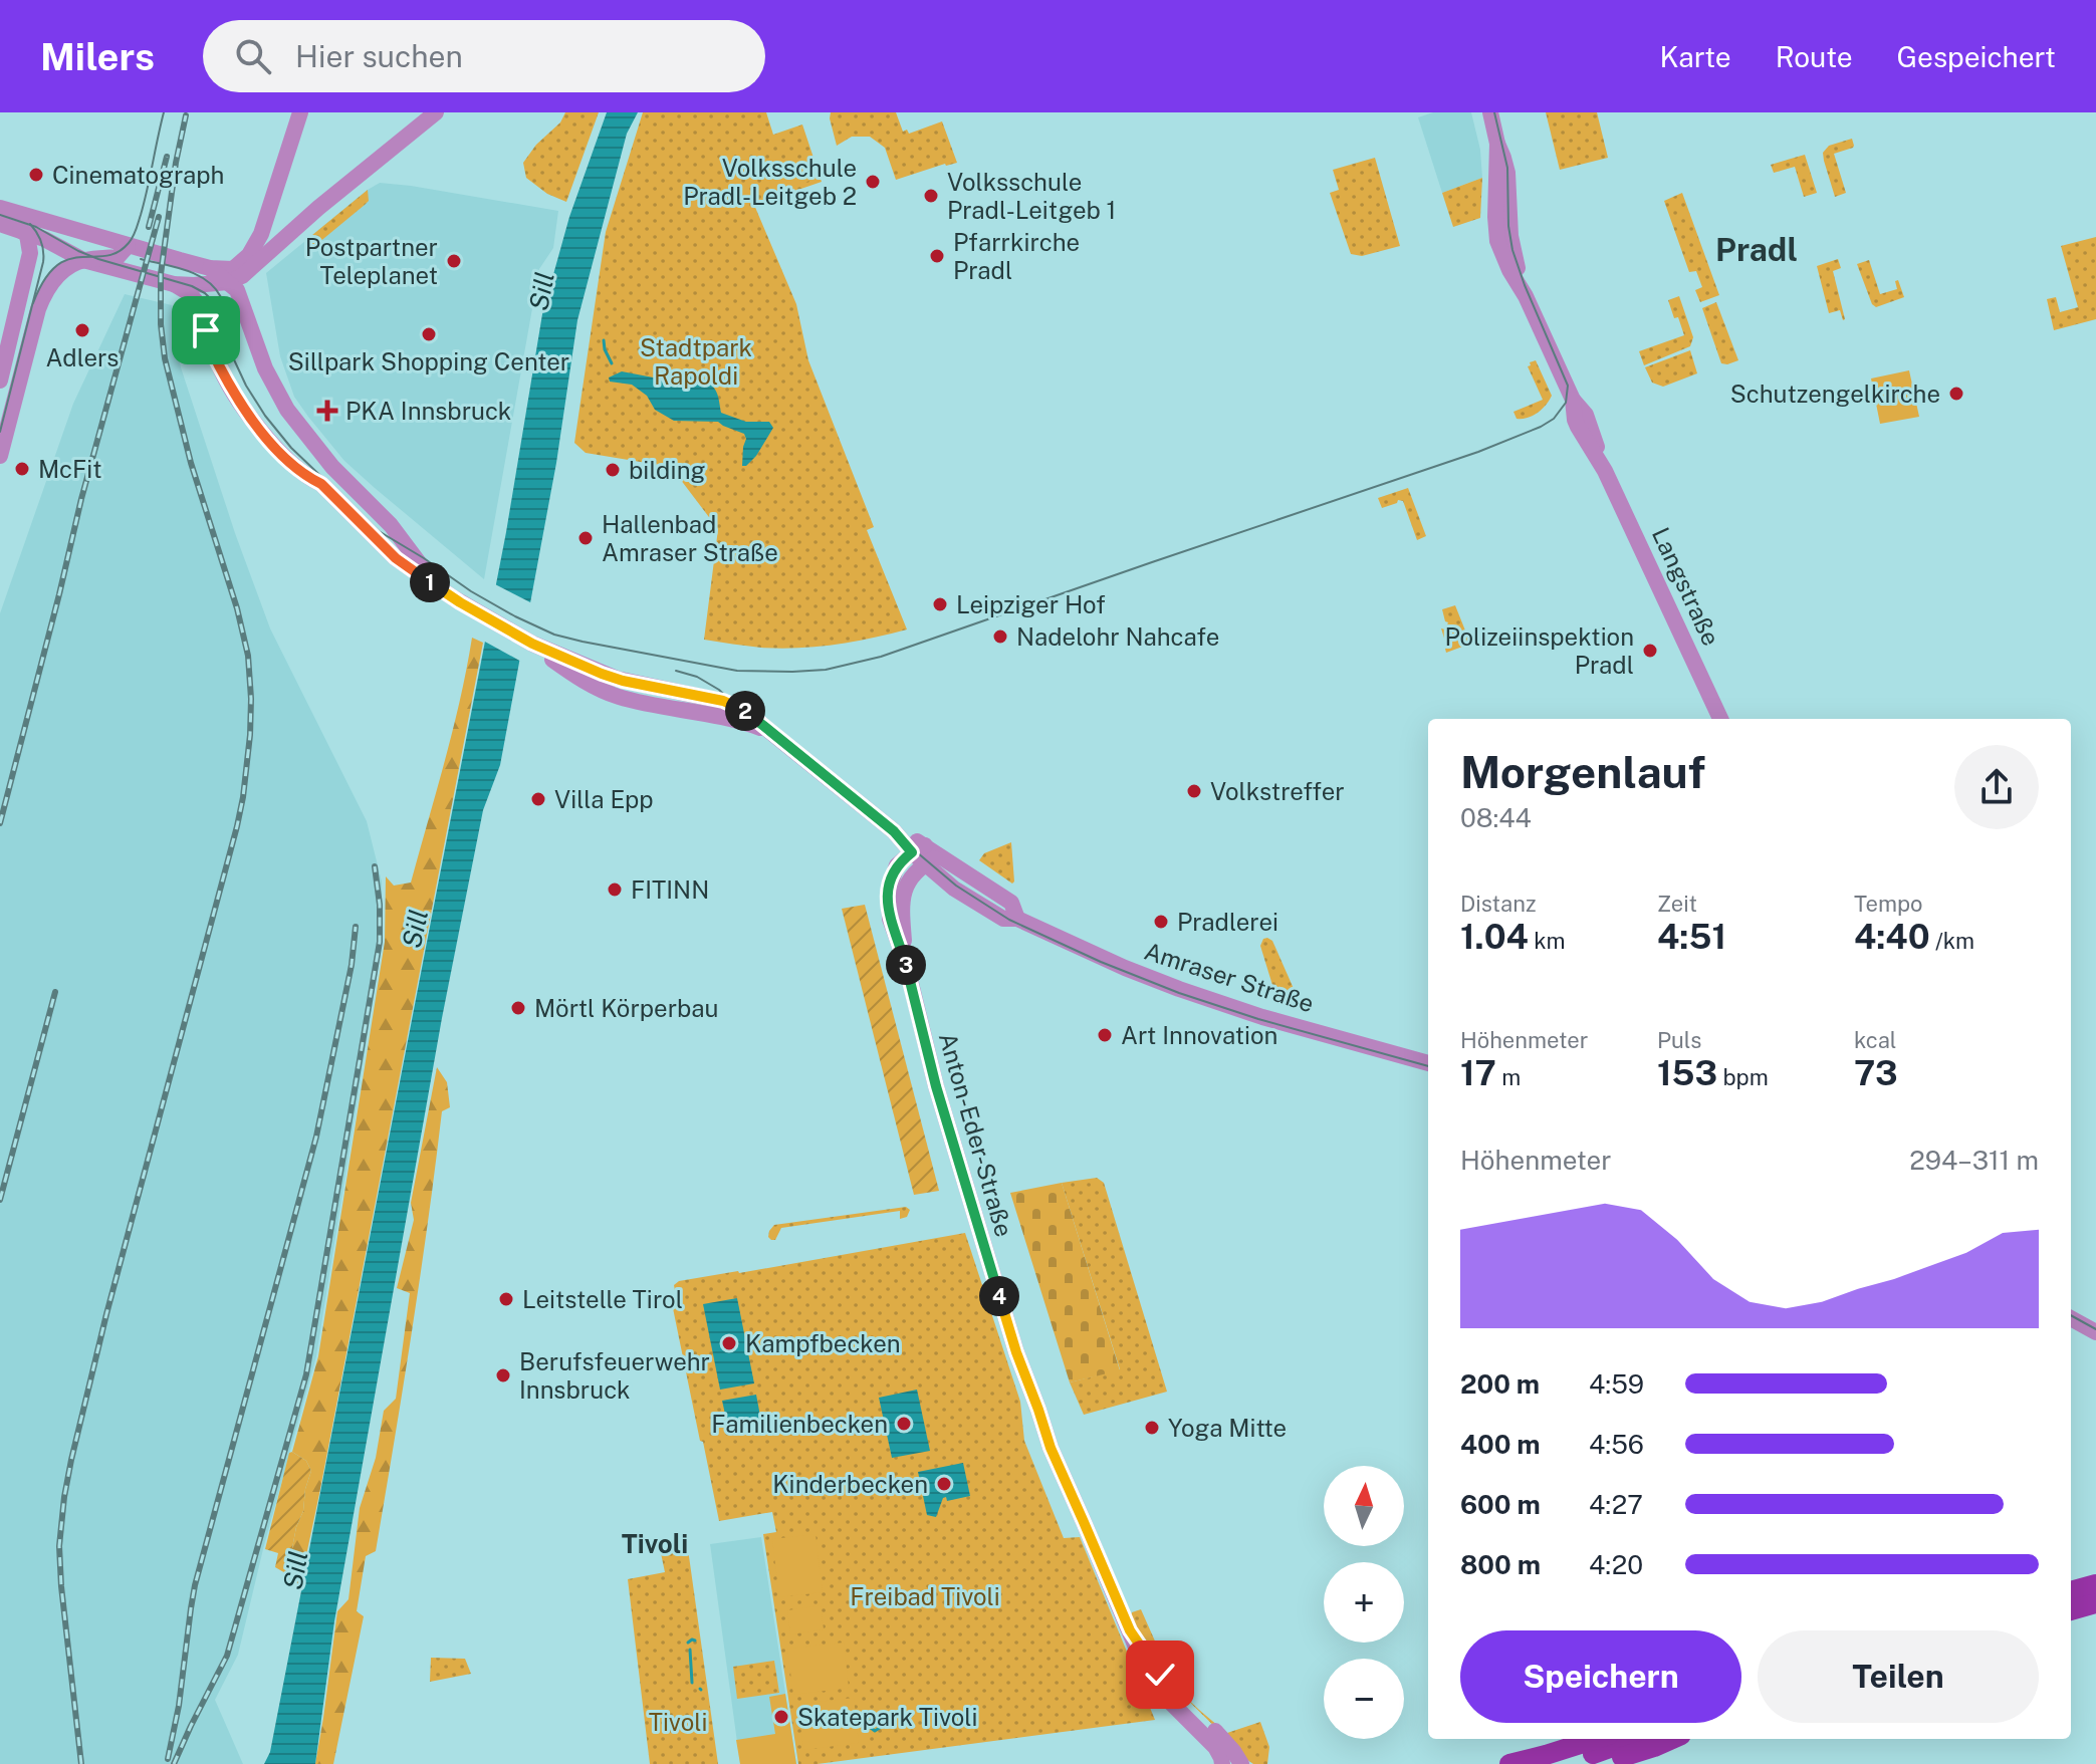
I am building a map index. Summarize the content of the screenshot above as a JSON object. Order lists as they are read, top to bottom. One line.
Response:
{"streets":{"street":["Langstraße","Amraser Straße","Anton-Eder-Straße"]},"crossings":[["Amraser Straße","Anton-Eder-Straße"]],"districts":["Pradl","Tivoli"],"water":["Sill"],"parks":["Stadtpark Rapoldi","Freibad Tivoli","Tivoli"],"places":{"other":["Cinematograph","Volksschule Pradl-Leitgeb 2","Volksschule Pradl-Leitgeb 1","Pfarrkirche Pradl","Postpartner Teleplanet","Adlers","Sillpark Shopping Center","Schutzengelkirche","McFit","bilding","Hallenbad Amraser Straße","Leipziger Hof","Nadelohr Nahcafe","Polizeiinspektion Pradl","Volkstreffer","Villa Epp","FITINN","Pradlerei","Mörtl Körperbau","Art Innovation","Leitstelle Tirol","Kampfbecken","Berufsfeuerwehr Innsbruck","Familienbecken","Yoga Mitte","Kinderbecken","Skatepark Tivoli"],"health":["PKA Innsbruck"]},"north":"top","page":{"header":"Milers","search":"Hier suchen","nav":["Karte","Route","Gespeichert"],"pins":["1","2","3","4"],"heading":["Morgenlauf","08:44"],"stats":[["Distanz","1.04 km"],["Zeit","4:51"],["Tempo","4:40 /km"],["Höhenmeter","17 m"],["Puls","153 bpm"],["kcal","73"]],"chart":["Höhenmeter","294–311 m"],"list":[{"name":"200 m","note":"4:59"},{"name":"400 m","note":"4:56"},{"name":"600 m","note":"4:27"},{"name":"800 m","note":"4:20"}],"map_buttons":["+","−"],"buttons":["Speichern","Teilen"]}}
